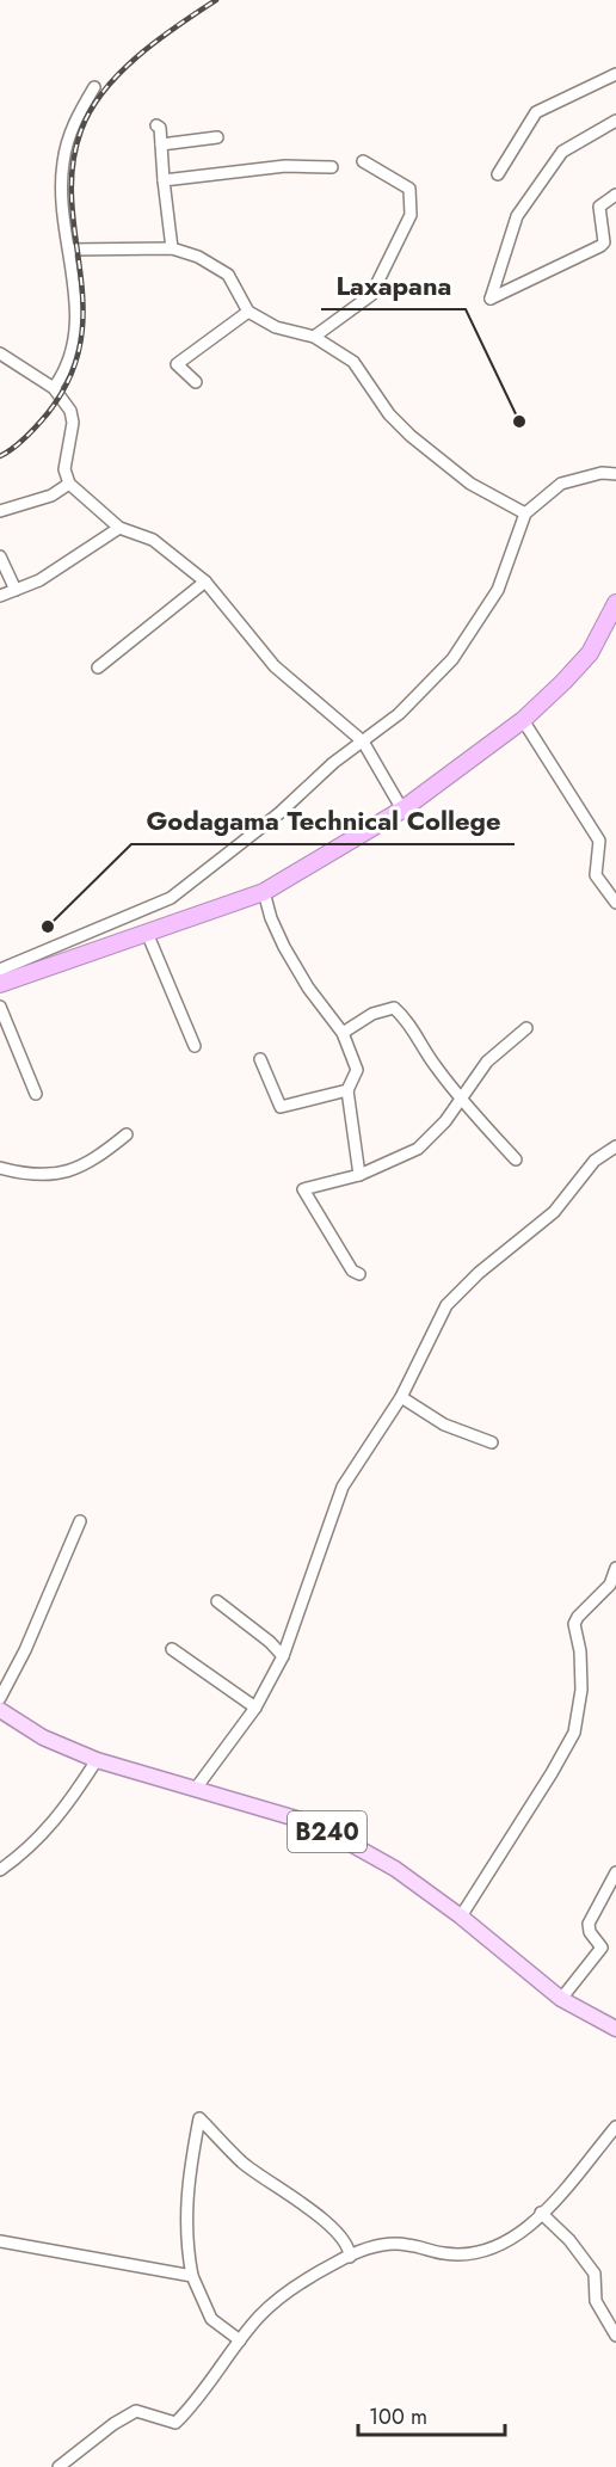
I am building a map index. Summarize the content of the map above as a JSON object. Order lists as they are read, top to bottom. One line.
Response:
{"streets":{"main road":["B240"]},"places":["Laxapana","Godagama Technical College"],"scale_bar":"100 m"}
